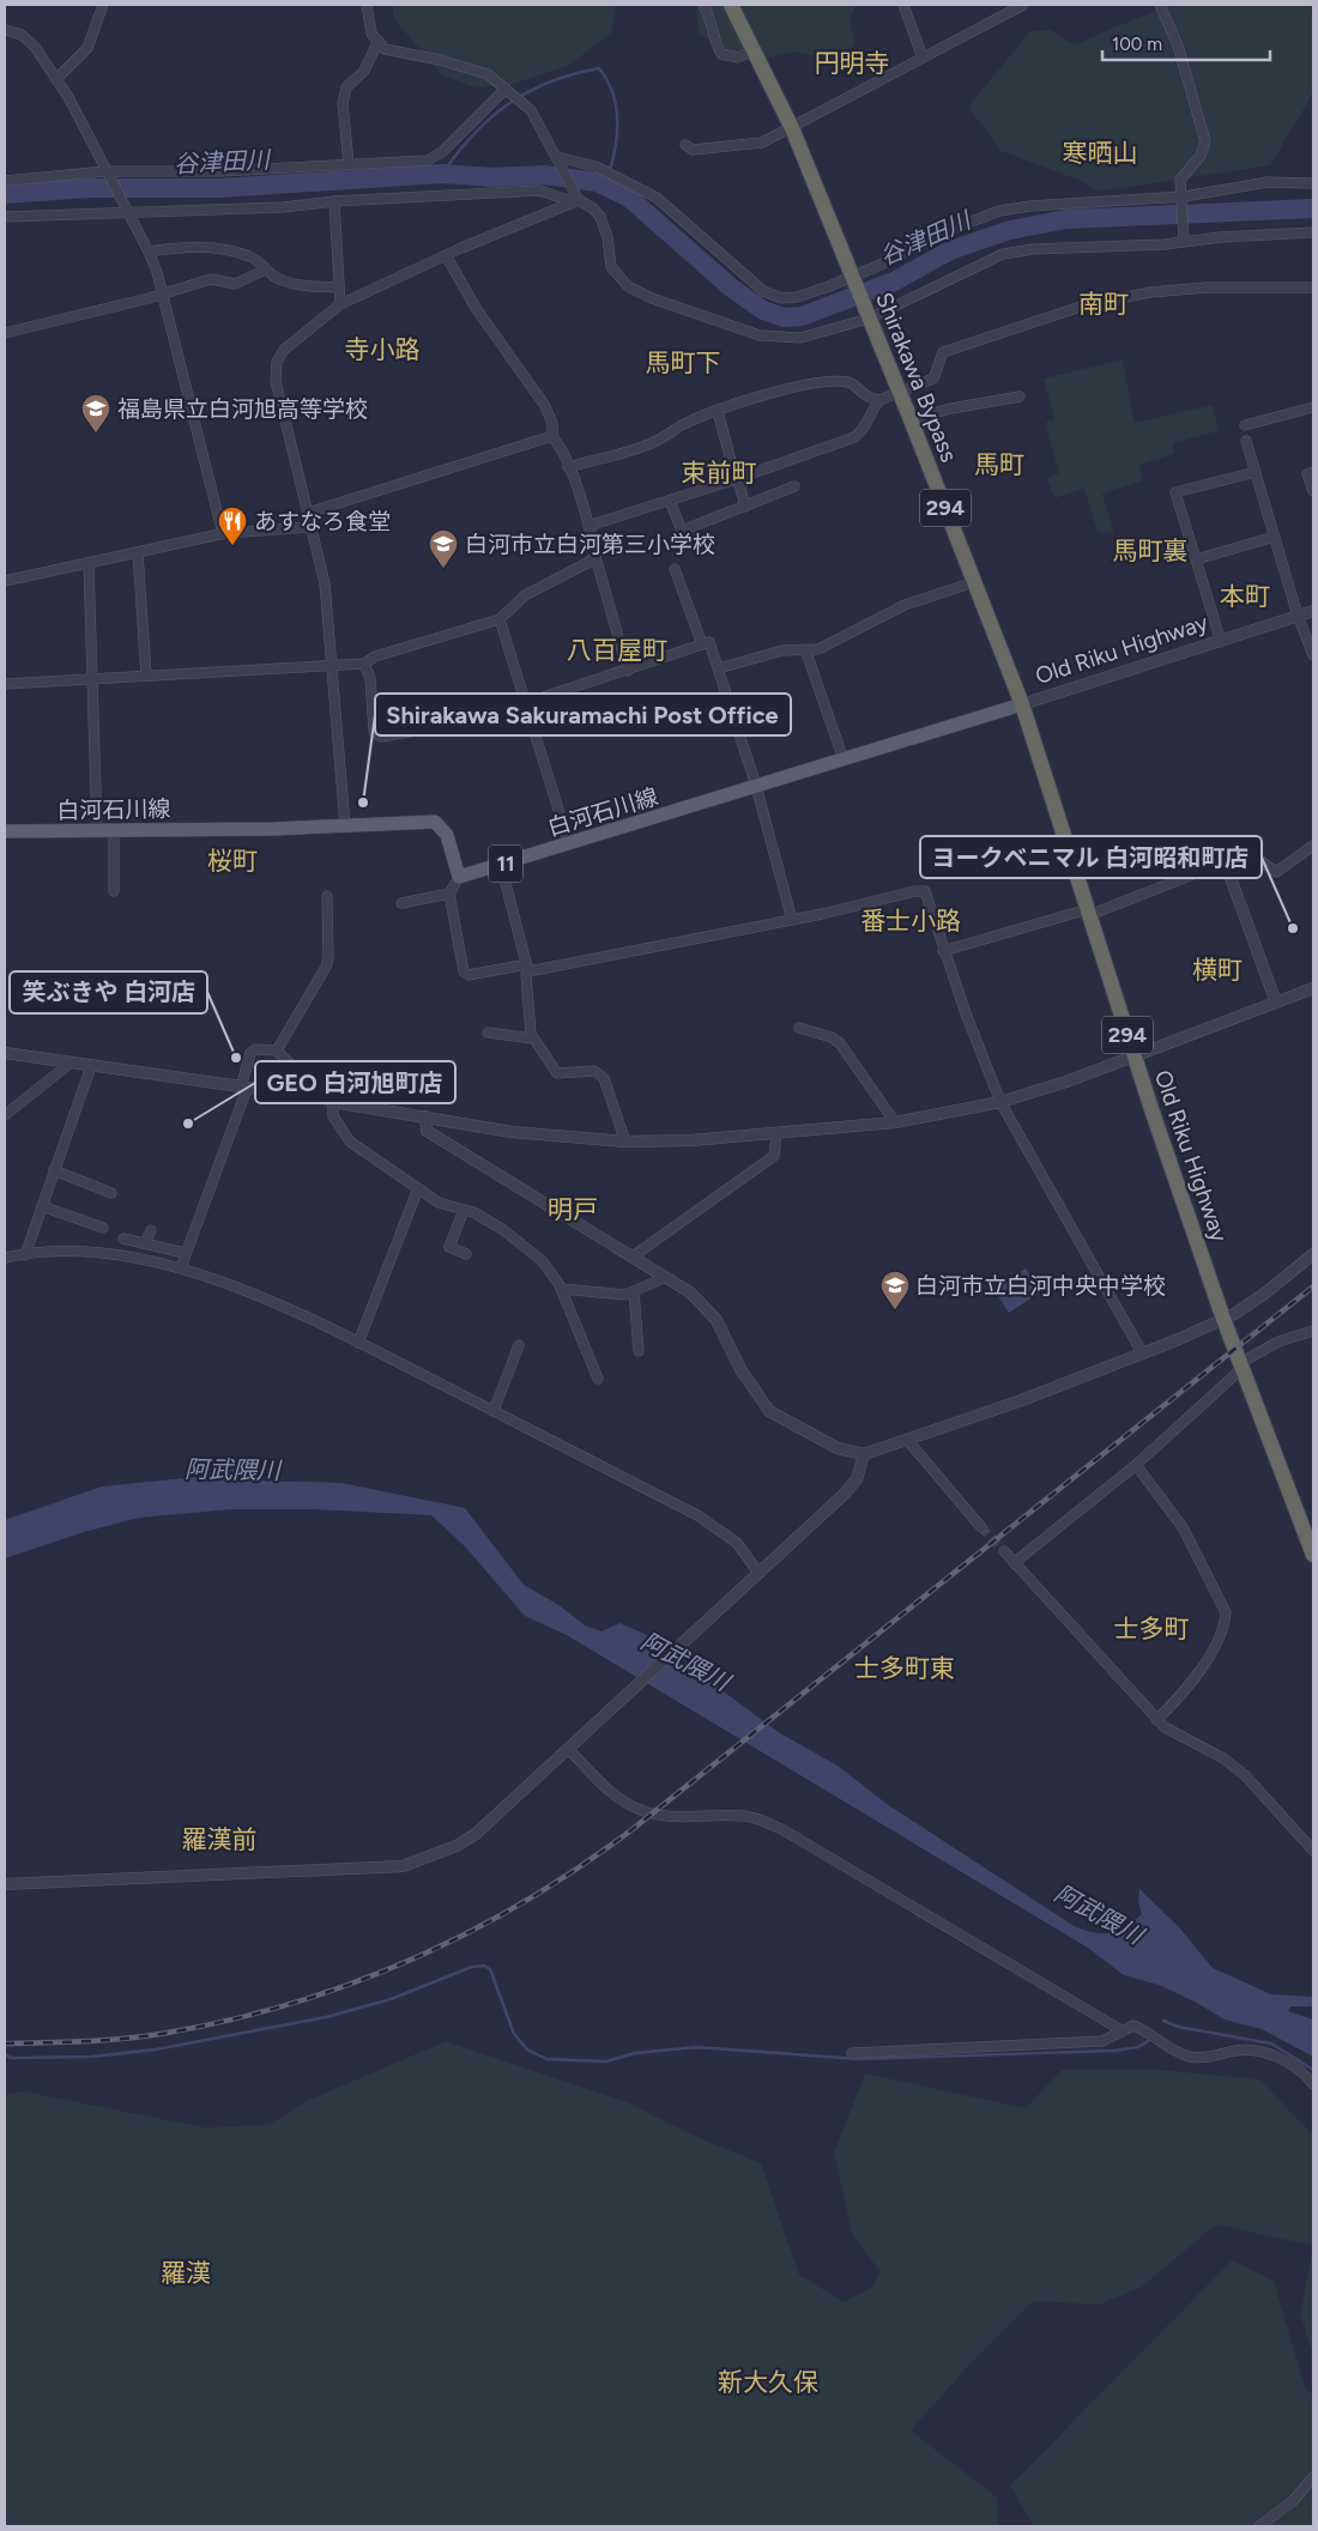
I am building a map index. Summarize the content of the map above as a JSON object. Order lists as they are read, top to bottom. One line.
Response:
{"streets":{"highway":["Shirakawa Bypass","294","Old Riku Highway"],"main road":["白河石川線","11"]},"crossings":[["Shirakawa Bypass","Old Riku Highway"],["Shirakawa Bypass","白河石川線"],["294","Old Riku Highway"],["Old Riku Highway","白河石川線"]],"districts":["円明寺","寒晒山","南町","寺小路","馬町下","馬町","束前町","馬町裏","本町","八百屋町","桜町","番士小路","横町","明戸","士多町","士多町東","羅漢前","羅漢","新大久保"],"water":["谷津田川","阿武隈川"],"places":{"school or university":["福島県立白河旭高等学校","白河市立白河第三小学校","白河市立白河中央中学校"],"restaurant":["あすなろ食堂"],"other":["Shirakawa Sakuramachi Post Office","ヨークベニマル 白河昭和町店","笑ぶきや 白河店","GEO 白河旭町店"]},"scale_bar":"100 m"}
